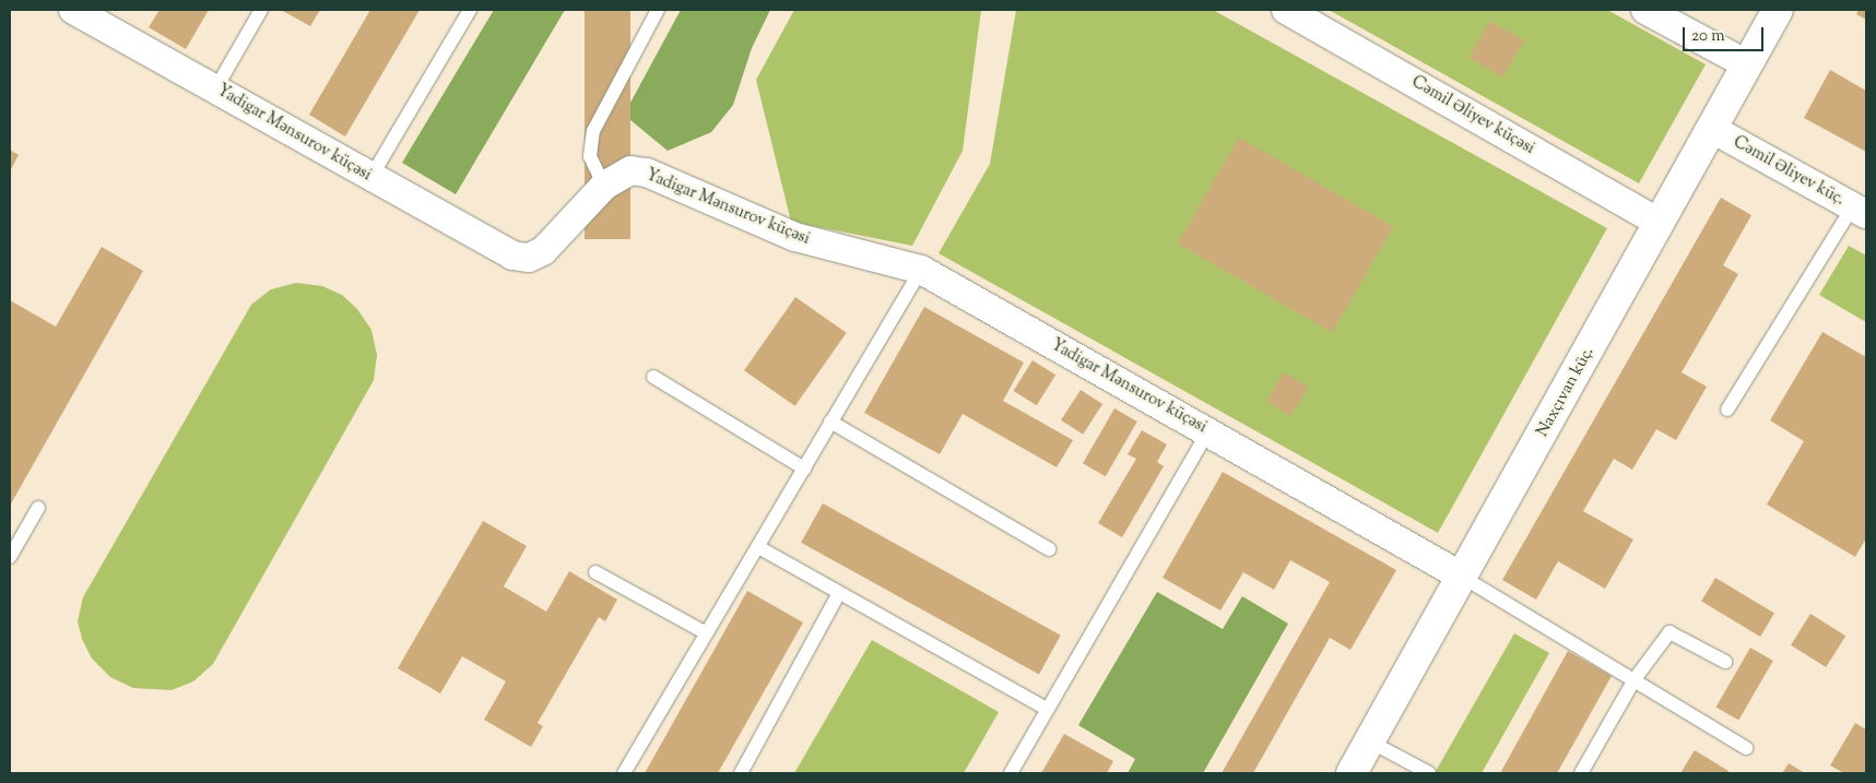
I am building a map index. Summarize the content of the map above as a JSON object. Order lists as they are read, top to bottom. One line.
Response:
{"streets":{"street":["Cəmil Əliyev küçəsi","Yadigar Mənsurov küçəsi","Cəmil Əliyev küç.","Naxçıvan küç."]},"crossings":[["Cəmil Əliyev küçəsi","Naxçıvan küç."],["Yadigar Mənsurov küçəsi","Naxçıvan küç."],["Cəmil Əliyev küç.","Naxçıvan küç."]],"scale_bar":"20 m"}
